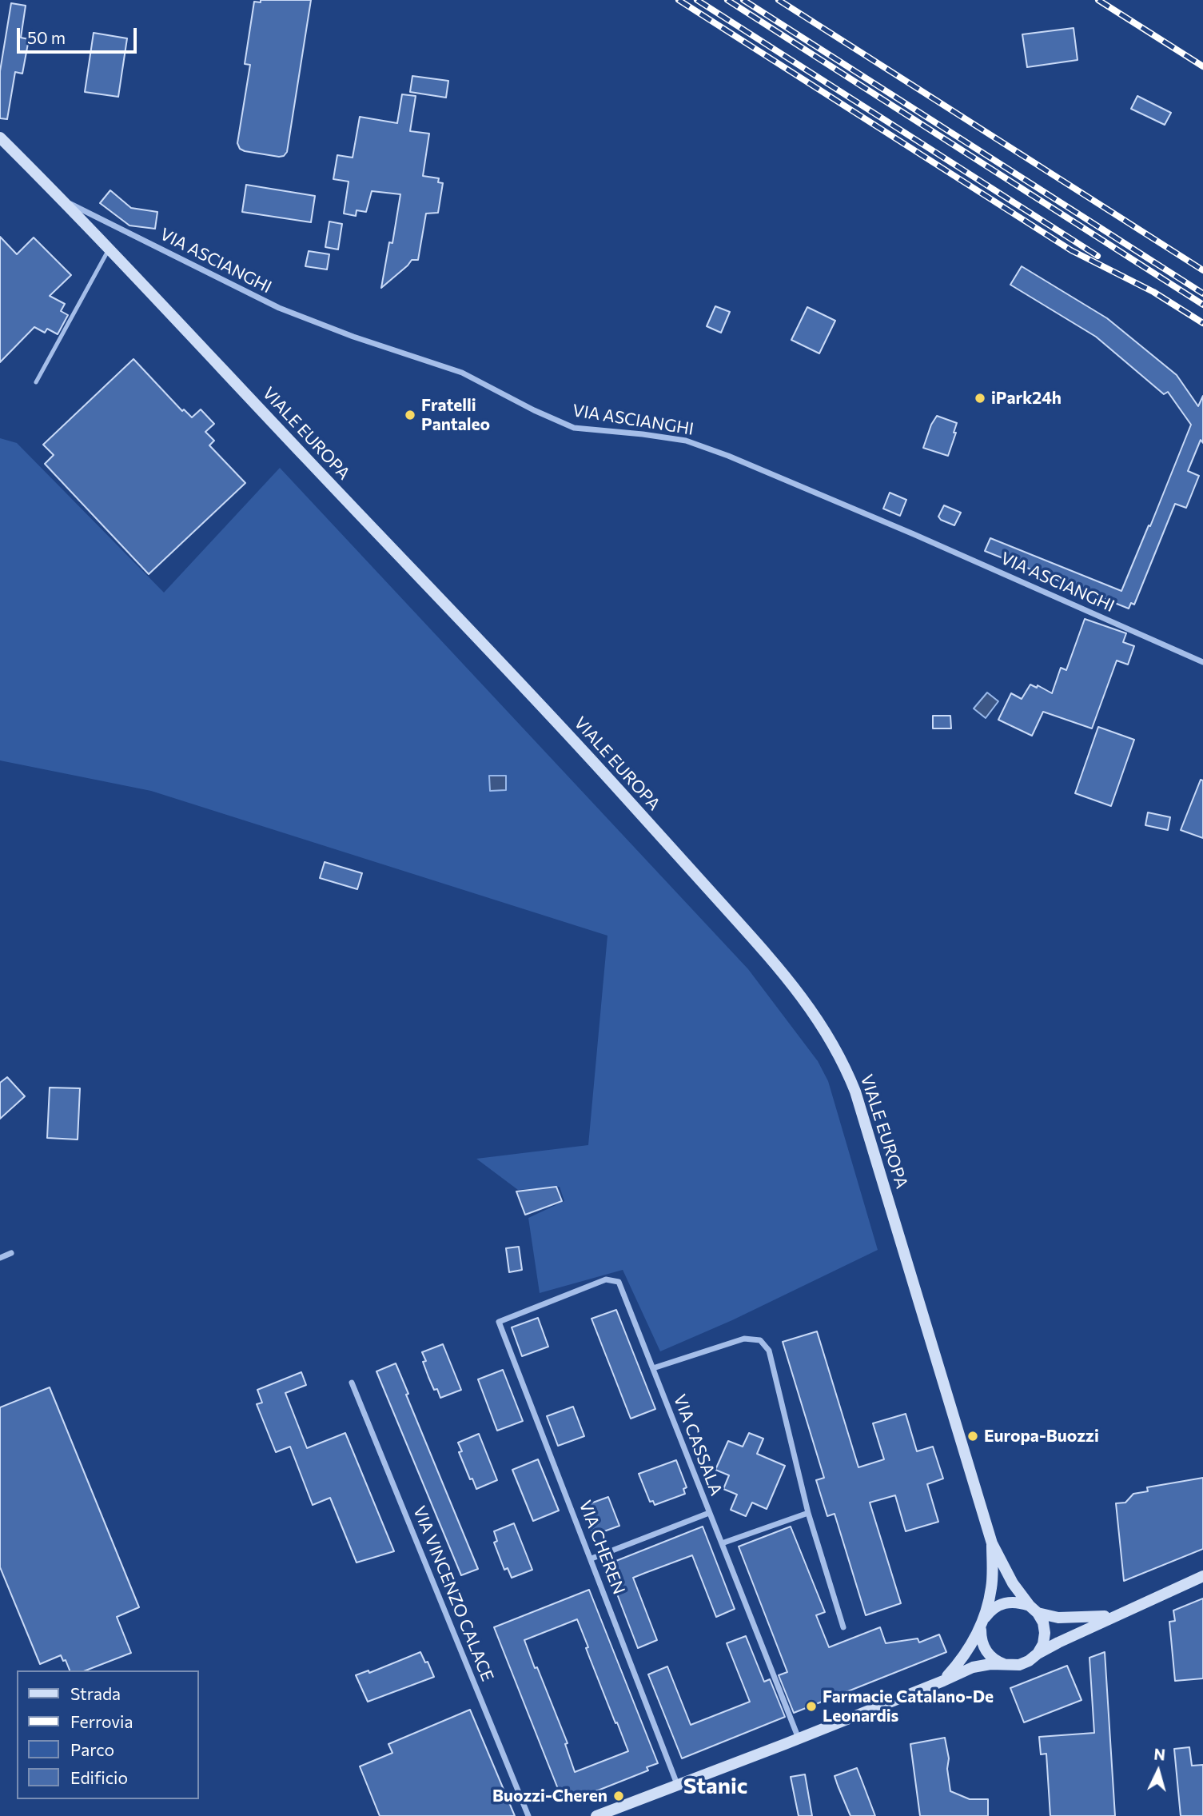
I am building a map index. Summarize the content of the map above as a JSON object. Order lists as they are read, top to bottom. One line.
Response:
{"streets":{"main road":["VIALE EUROPA"],"street":["VIA ASCIANGHI","VIA CASSALA","VIA CHEREN","VIA VINCENZO CALACE"]},"crossings":[["VIA ASCIANGHI","VIALE EUROPA"],["VIA CASSALA","VIA CHEREN"]],"districts":["Stanic"],"places":["iPark24h","Fratelli Pantaleo","Europa-Buozzi","Farmacie Catalano-De Leonardis","Buozzi-Cheren"],"legend":["Strada","Ferrovia","Parco","Edificio"],"scale_bar":"50 m","north":"top"}
